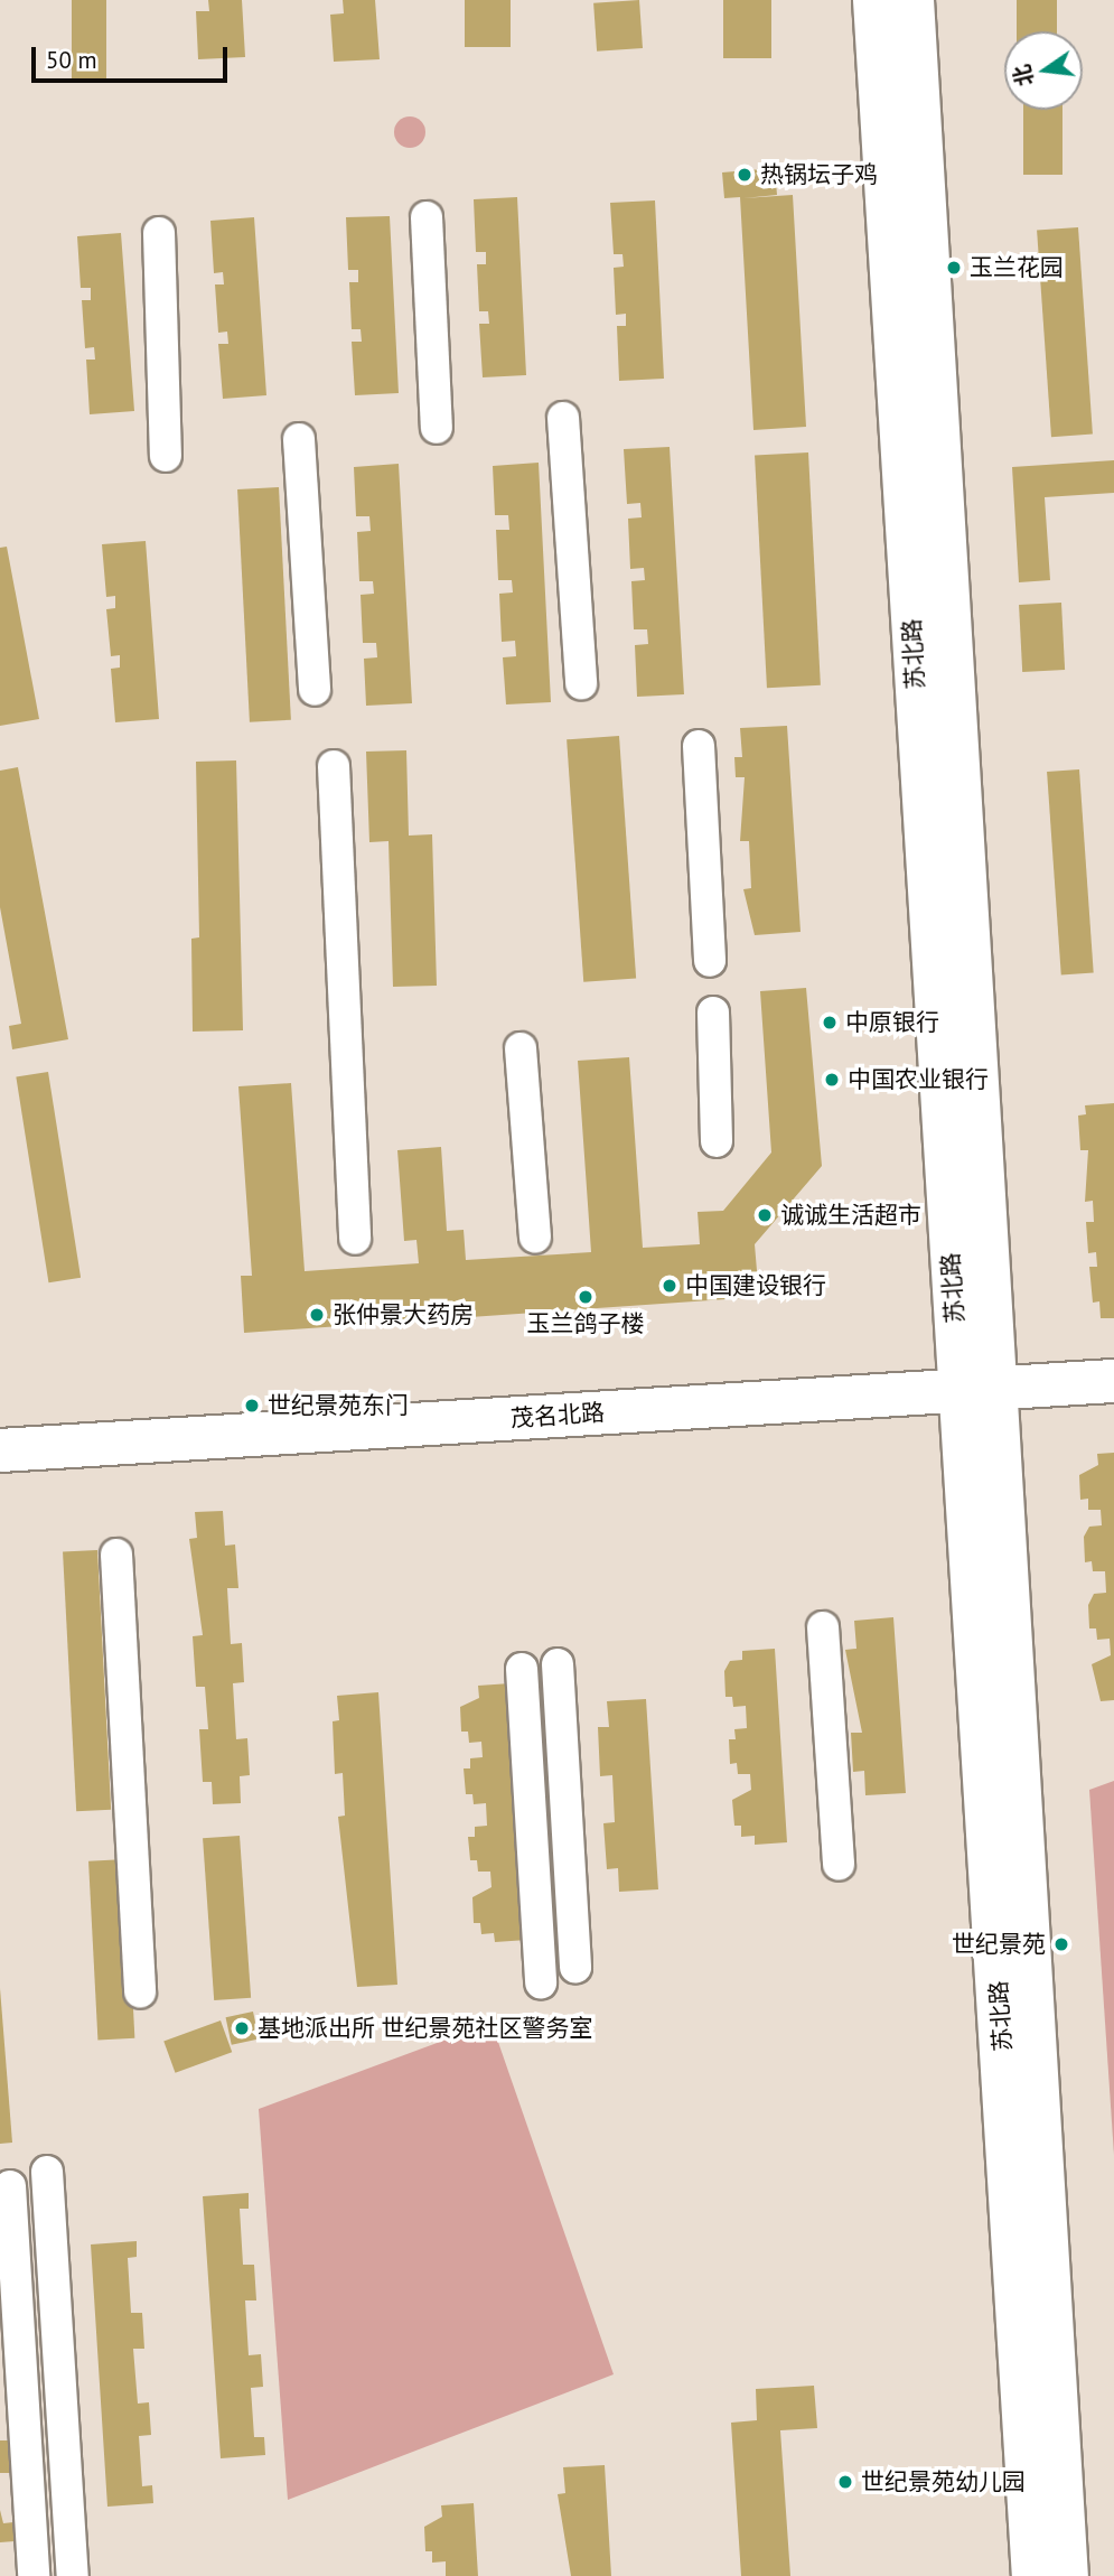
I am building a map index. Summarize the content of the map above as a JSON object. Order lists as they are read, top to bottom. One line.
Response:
{"streets":{"main road":["苏北路","茂名北路"]},"crossings":[["苏北路","茂名北路"]],"places":["热锅坛子鸡","玉兰花园","中原银行","中国农业银行","诚诚生活超市","中国建设银行","玉兰鸽子楼","张仲景大药房","世纪景苑东门","世纪景苑","基地派出所 世纪景苑社区警务室","世纪景苑幼儿园"],"scale_bar":"50 m","north":"left"}
